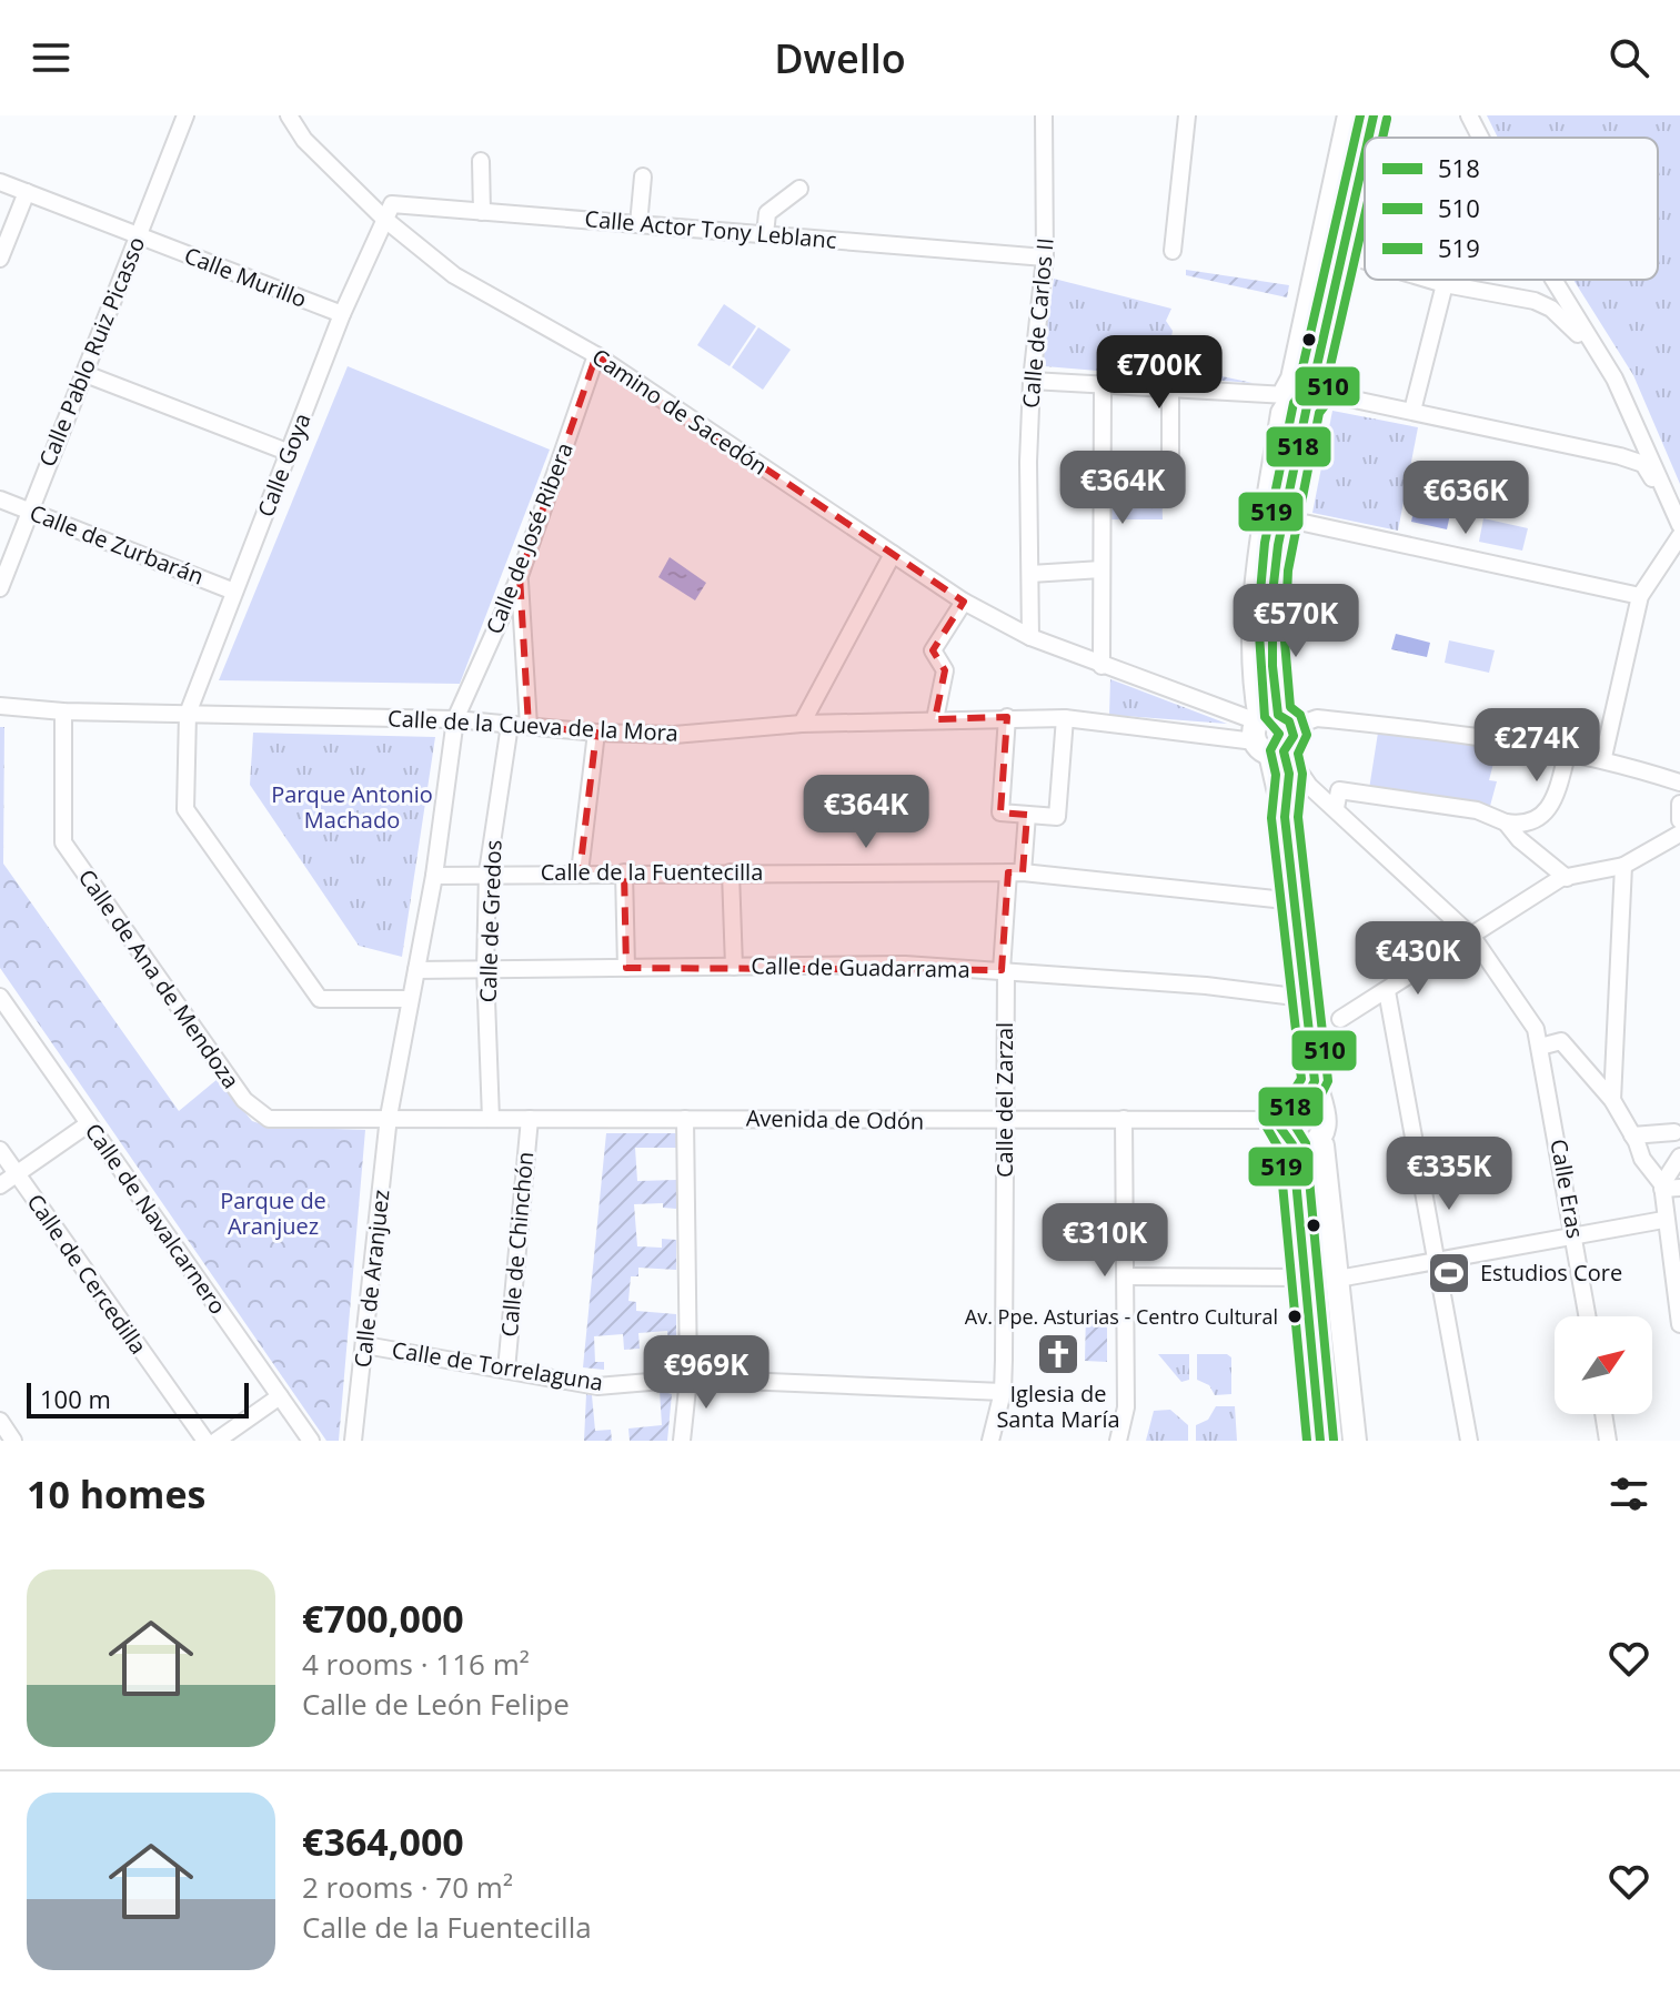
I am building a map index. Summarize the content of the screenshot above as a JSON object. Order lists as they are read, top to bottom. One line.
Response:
{"streets":{"street":["Calle Actor Tony Leblanc","Calle Murillo","Calle de Carlos II","Calle Pablo Ruiz Picasso","Camino de Sacedón","Calle Goya","Calle de José Ribera","Calle de Zurbarán","Calle de la Cueva de la Mora","Calle de la Fuentecilla","Calle de Gredos","Calle de Guadarrama","Calle de Ana de Mendoza","Calle del Zarzal","Avenida de Odón","Calle Eras","Calle de Navalcarnero","Calle de Chinchón","Calle de Cercedilla","Calle de Aranjuez","Calle de Torrelaguna"]},"crossings":[["Calle Actor Tony Leblanc","Calle de Carlos II"],["Calle Actor Tony Leblanc","Camino de Sacedón"],["Calle Actor Tony Leblanc","Calle Goya"],["Calle Murillo","Calle Pablo Ruiz Picasso"],["Calle Murillo","Calle Goya"],["Calle de Carlos II","Camino de Sacedón"],["Calle Pablo Ruiz Picasso","Calle de Zurbarán"],["Camino de Sacedón","Calle Goya"],["Camino de Sacedón","Calle de José Ribera"],["Camino de Sacedón","Calle de la Cueva de la Mora"],["Camino de Sacedón","Calle Eras"],["Calle Goya","Calle de Zurbarán"],["Calle Goya","Calle de la Cueva de la Mora"],["Calle Goya","Calle de Aranjuez"],["Calle de José Ribera","Calle de la Cueva de la Mora"],["Calle de José Ribera","Calle de la Fuentecilla"],["Calle de José Ribera","Calle de Aranjuez"],["Calle de la Cueva de la Mora","Calle de Gredos"],["Calle de la Cueva de la Mora","Calle de Ana de Mendoza"],["Calle de la Cueva de la Mora","Calle Eras"],["Calle de la Fuentecilla","Calle de Gredos"],["Calle de la Fuentecilla","Calle del Zarzal"],["Calle de la Fuentecilla","Calle de Aranjuez"],["Calle de Gredos","Calle de Guadarrama"],["Calle de Gredos","Avenida de Odón"],["Calle de Guadarrama","Calle del Zarzal"],["Calle de Guadarrama","Calle de Aranjuez"],["Calle de Ana de Mendoza","Avenida de Odón"],["Calle de Ana de Mendoza","Calle de Aranjuez"],["Calle del Zarzal","Avenida de Odón"],["Calle del Zarzal","Calle de Torrelaguna"],["Avenida de Odón","Calle de Chinchón"],["Avenida de Odón","Calle de Aranjuez"],["Calle de Chinchón","Calle de Torrelaguna"],["Calle de Aranjuez","Calle de Torrelaguna"]],"parks":["Parque Antonio Machado","Parque de Aranjuez"],"places":{"sports":["Estudios Core"],"other":["Av. Ppe. Asturias - Centro Cultural"],"church":["Iglesia de Santa María"]},"lines":["transit line 518","transit line 519","transit line 510"],"legend":["518","510","519"],"scale_bar":"100 m","north":"top right","page":{"header":"Dwello","price":["€700K","€364K","€636K","€570K","€274K","€364K","€430K","€335K","€310K","€969K"],"scale":"100 m","heading":"10 homes","list":[{"name":"€700,000","note":"4 rooms · 116 m² · Calle de León Felipe"},{"name":"€364,000","note":"2 rooms · 70 m² · Calle de la Fuentecilla"}]}}
